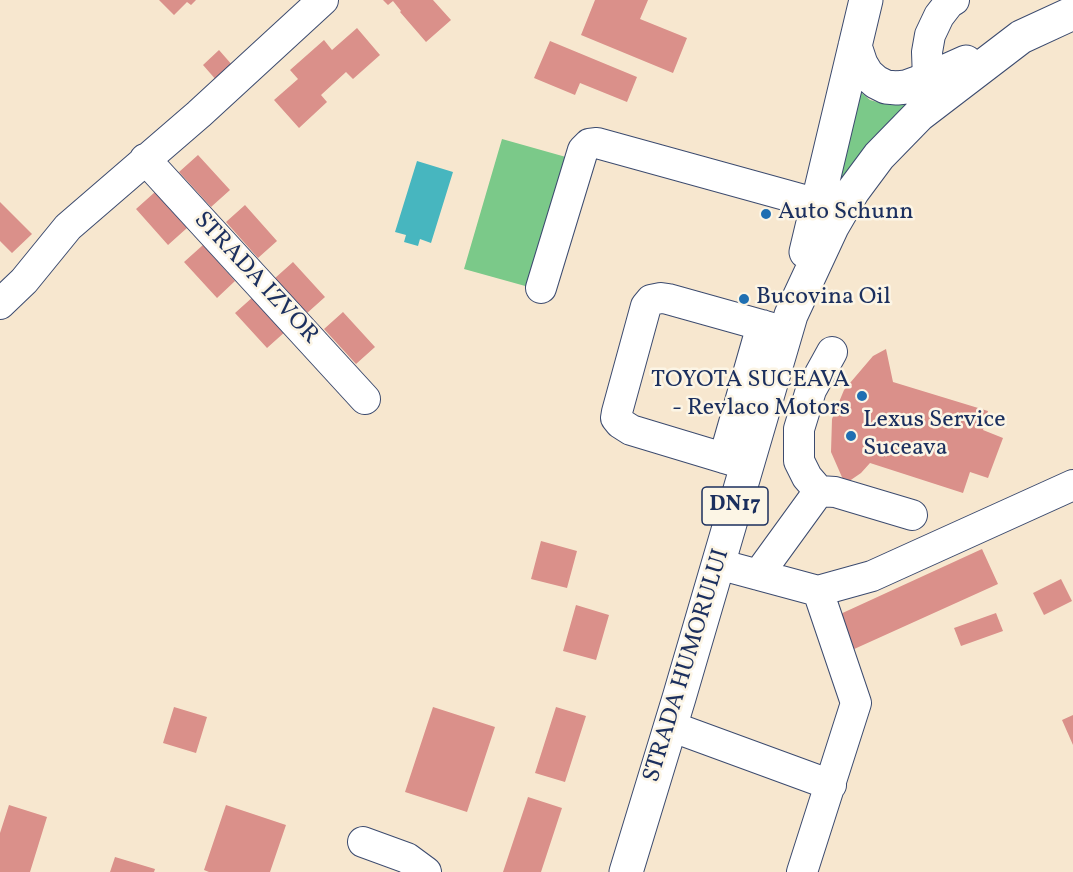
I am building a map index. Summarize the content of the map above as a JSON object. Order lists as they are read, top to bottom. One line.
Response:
{"streets":{"main road":["DN17","STRADA HUMORULUI"],"street":["STRADA IZVOR"]},"places":["Auto Schunn","Bucovina Oil","TOYOTA SUCEAVA - Revlaco Motors","Lexus Service Suceava"]}
